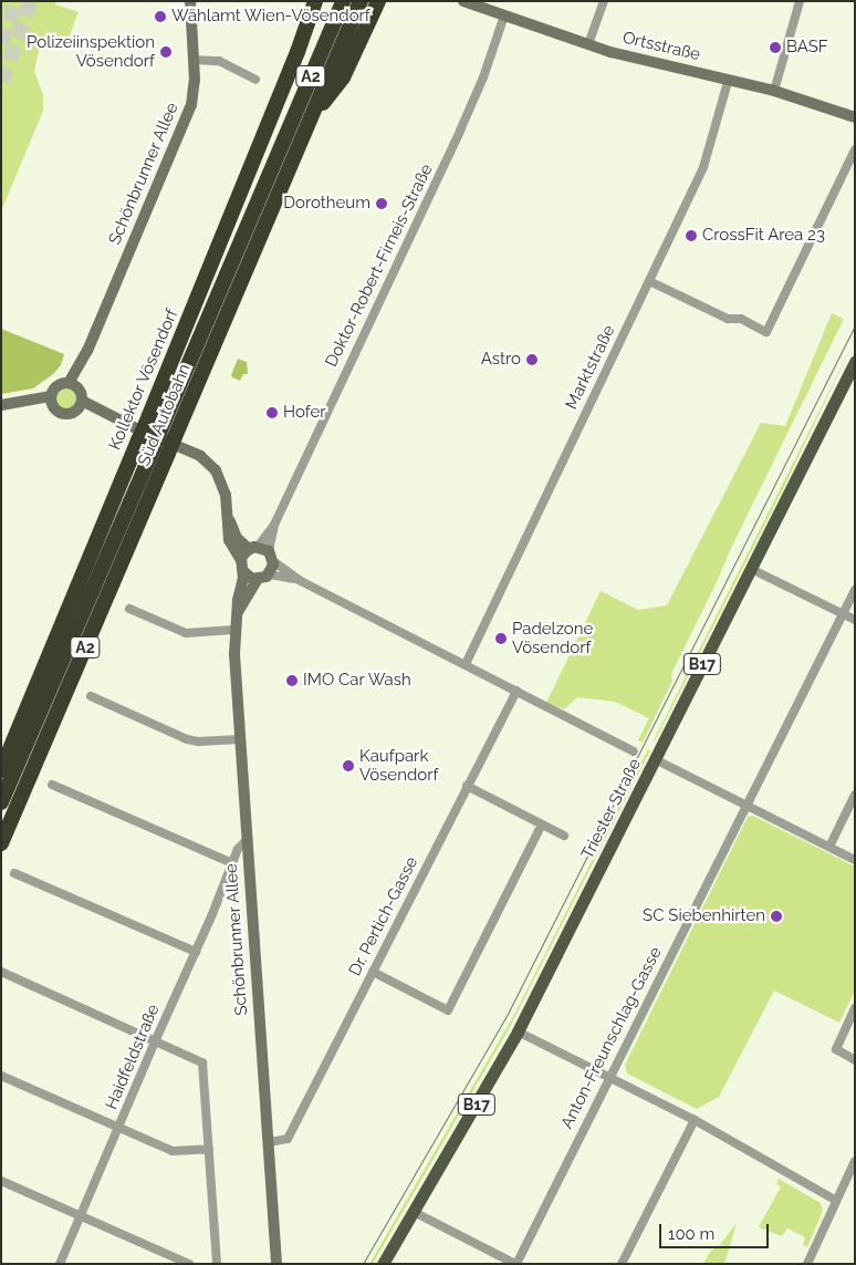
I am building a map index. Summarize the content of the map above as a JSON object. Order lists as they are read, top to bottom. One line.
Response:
{"streets":{"highway":["A2","Kollektor Vösendorf","Süd Autobahn"],"main road":["Ortsstraße","Schönbrunner Allee","B17","Triester Straße"],"street":["Doktor-Robert-Firneis-Straße","Marktstraße","Dr. Pertich-Gasse","Anton-Freunschlag-Gasse","Haidfeldstraße"]},"crossings":[["Ortsstraße","Doktor-Robert-Firneis-Straße"],["Ortsstraße","Marktstraße"],["Schönbrunner Allee","Doktor-Robert-Firneis-Straße"],["Schönbrunner Allee","Dr. Pertich-Gasse"],["Schönbrunner Allee","Haidfeldstraße"]],"places":["Wählamt Wien-Vösendorf","BASF","Polizeiinspektion Vösendorf","Dorotheum","CrossFit Area 23","Astro","Hofer","Padelzone Vösendorf","IMO Car Wash","Kaufpark Vösendorf","SC Siebenhirten"],"scale_bar":"100 m"}
